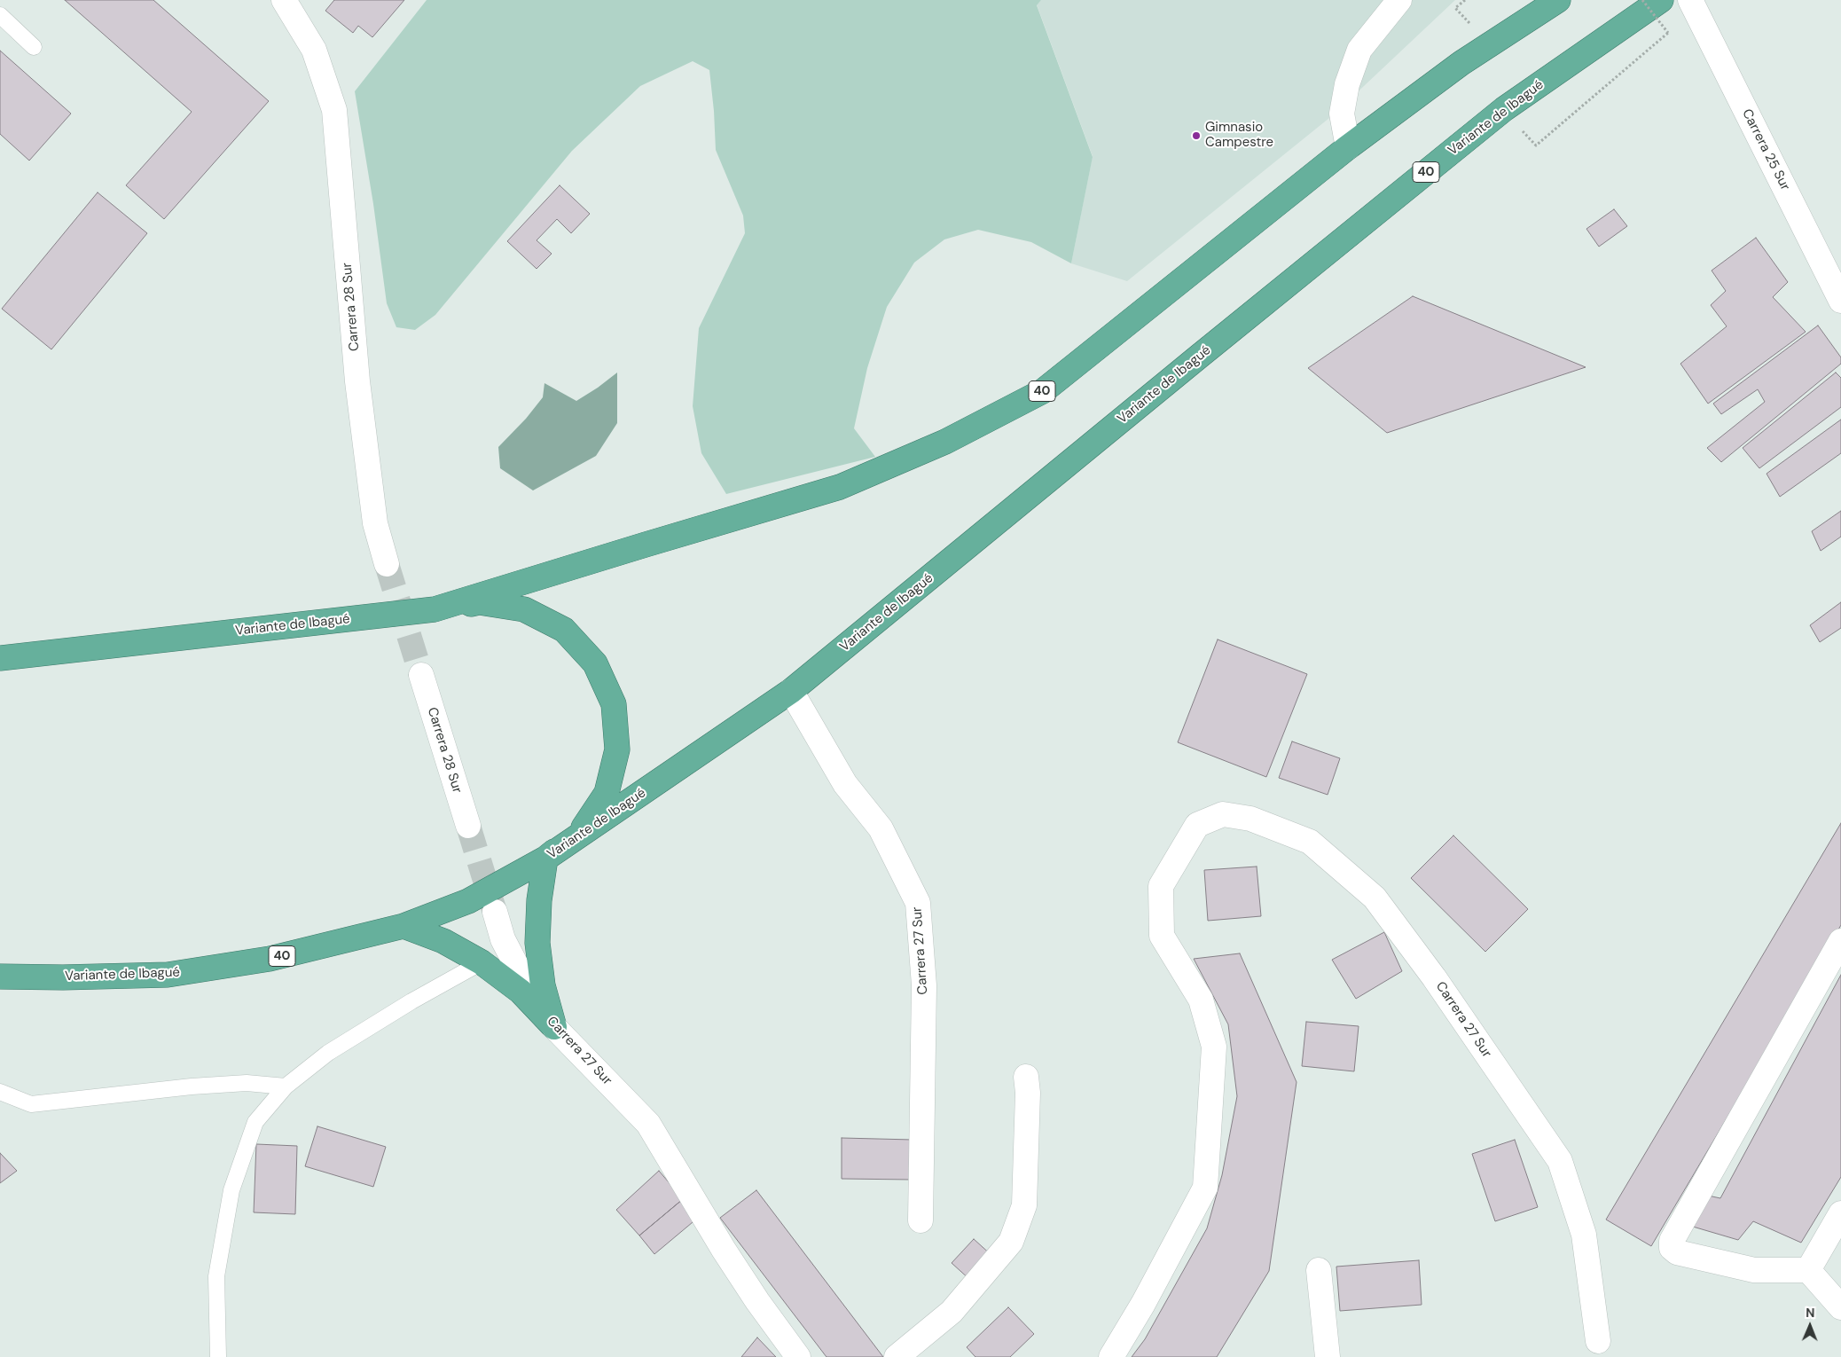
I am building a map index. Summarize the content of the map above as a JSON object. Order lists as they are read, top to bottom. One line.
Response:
{"streets":{"highway":["Variante de Ibagué","40"],"street":["Carrera 25 Sur","Carrera 28 Sur","Carrera 27 Sur"]},"crossings":[["Variante de Ibagué","Carrera 27 Sur"]],"places":["Gimnasio Campestre"],"north":"top"}
